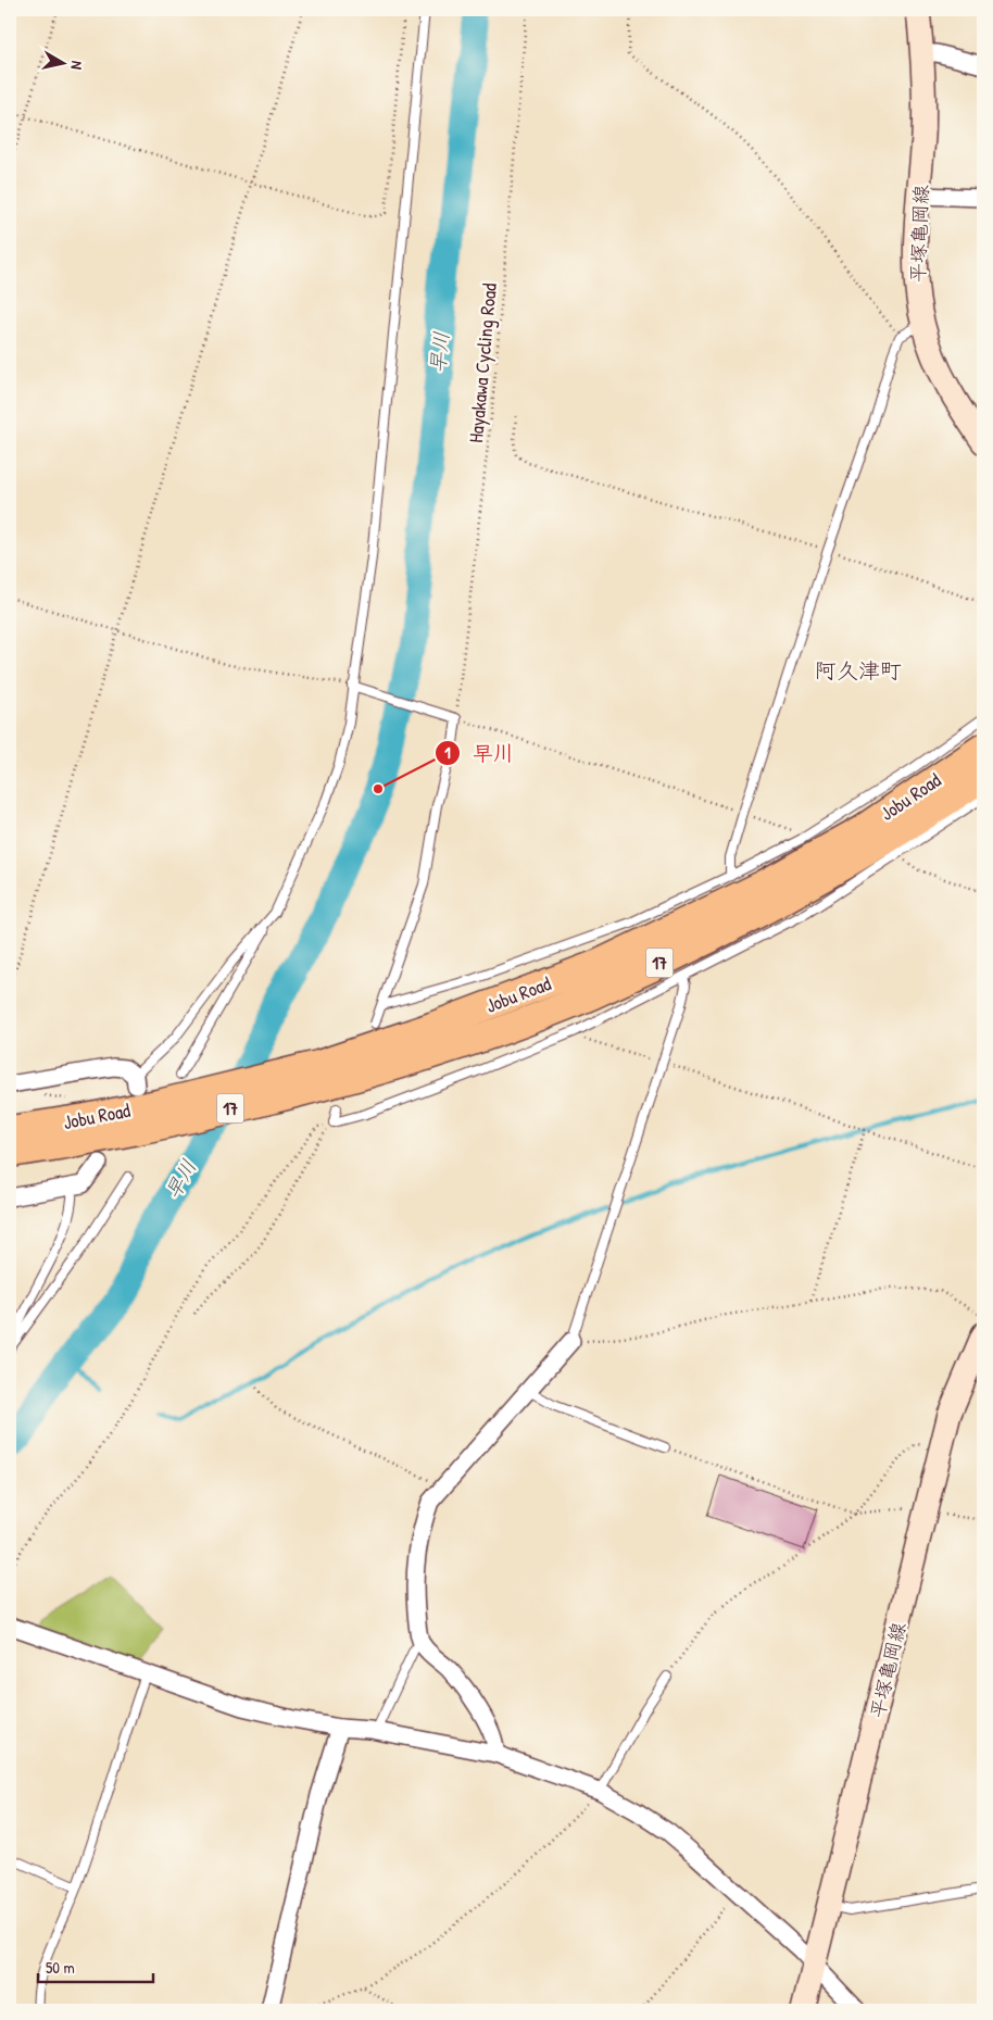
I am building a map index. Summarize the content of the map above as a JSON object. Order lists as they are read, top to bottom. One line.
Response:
{"streets":{"highway":["Jobu Road","17"],"main road":["平塚亀岡線"],"path":["Hayakawa Cycling Road"]},"districts":["阿久津町"],"water":["早川"],"places":["早川"],"scale_bar":"50 m","north":"right"}
